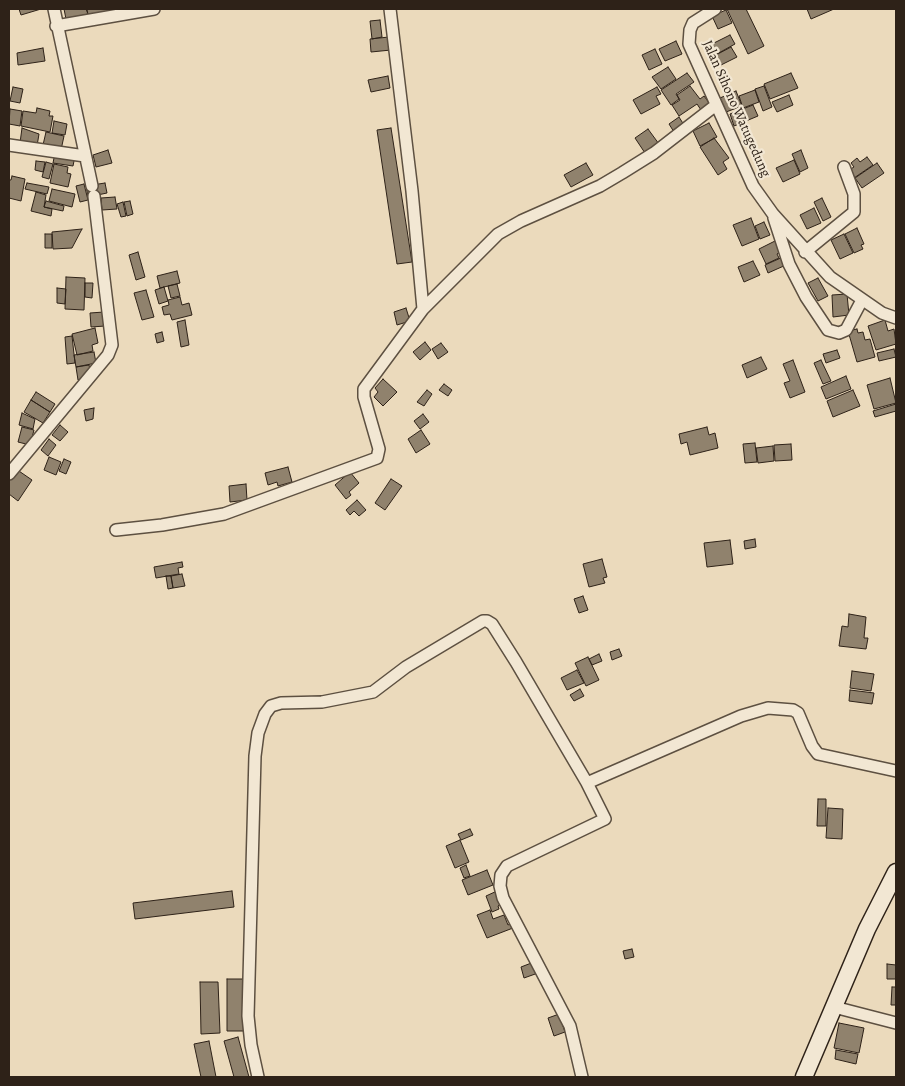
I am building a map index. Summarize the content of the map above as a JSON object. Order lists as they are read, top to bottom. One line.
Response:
{"streets":{"street":["Jalan Sihono Watugedung"]}}
